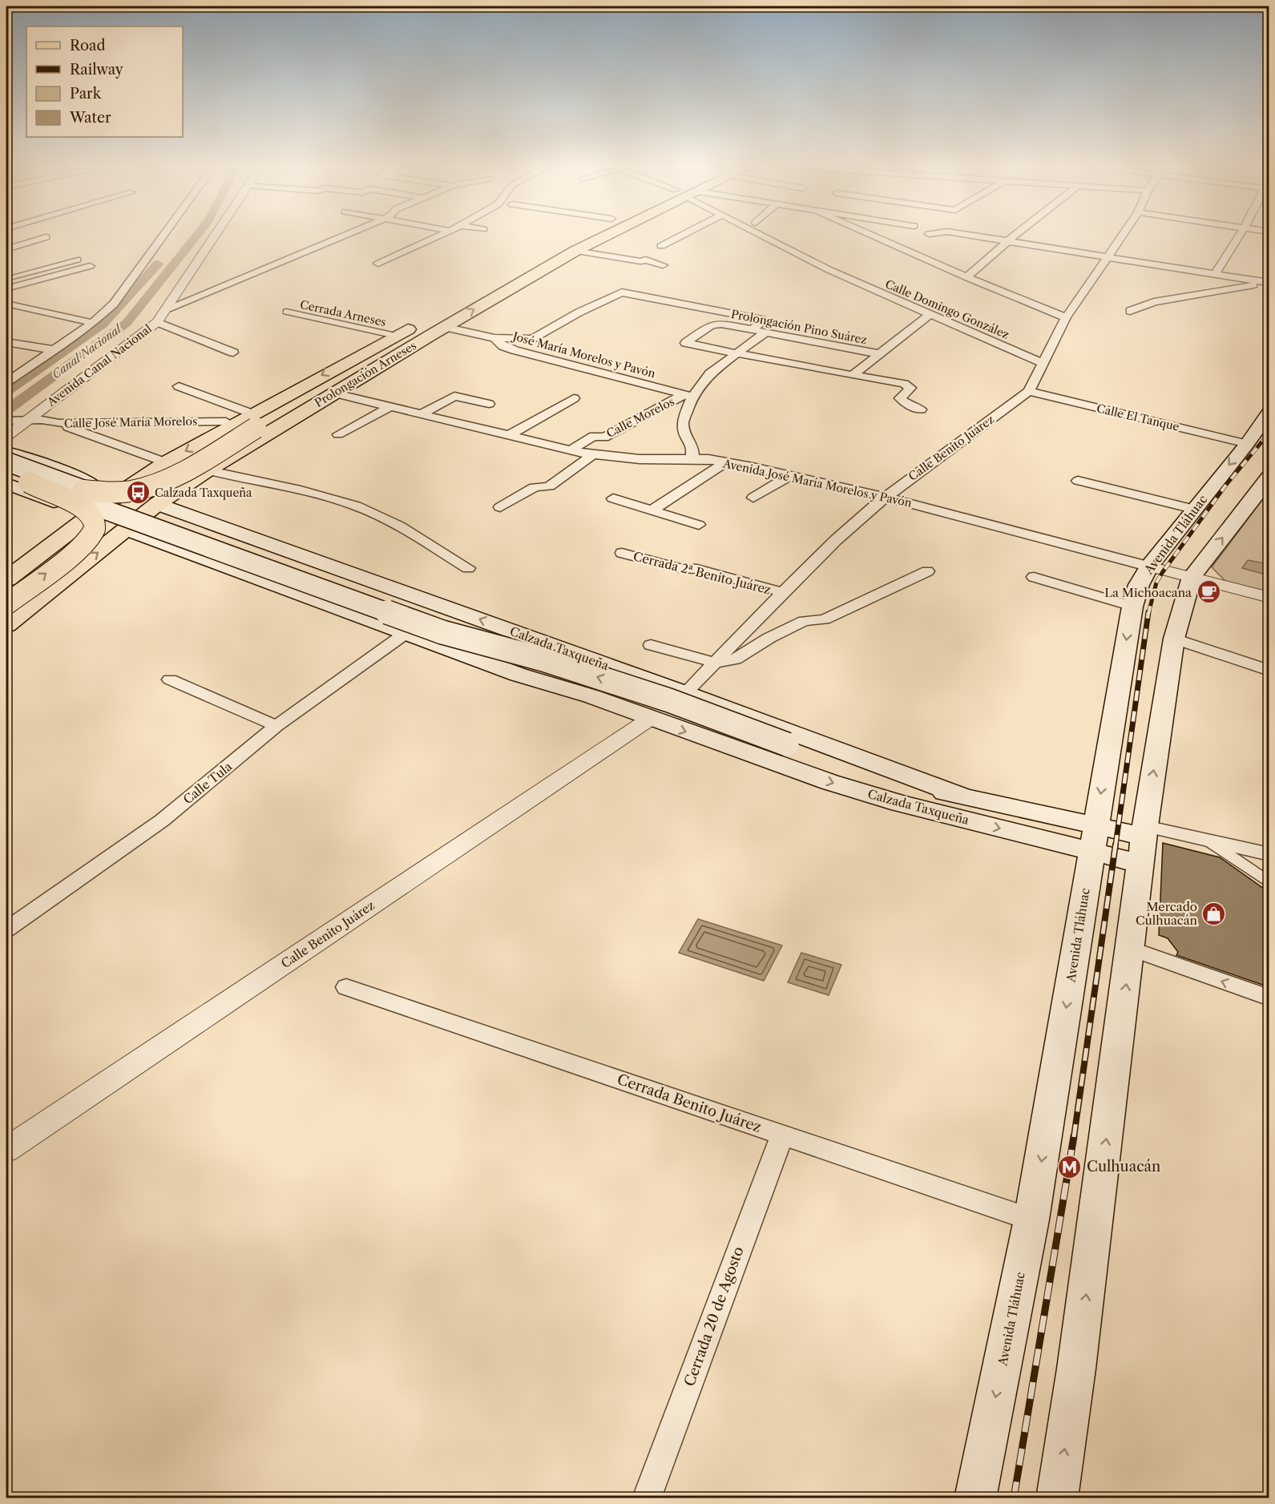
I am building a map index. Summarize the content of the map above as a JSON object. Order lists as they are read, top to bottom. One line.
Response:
{"streets":{"main road":["Prolongación Arneses","Avenida Tláhuac","Calzada Taxqueña"],"street":["Calle Domingo González","Cerrada Arneses","Prolongación Pino Suárez","José María Morelos y Pavón","Avenida Canal Nacional","Calle Morelos","Calle El Tanque","Calle José María Morelos","Calle Benito Juárez","Avenida José María Morelos y Pavón","Cerrada 2ª Benito Juárez","Calle Tula","Cerrada Benito Juárez","Cerrada 20 de Agosto"]},"crossings":[["Calle Domingo González","Prolongación Pino Suárez"],["Calle Domingo González","Calle Benito Juárez"],["Cerrada Arneses","Prolongación Arneses"],["Prolongación Pino Suárez","Calle Morelos"],["José María Morelos y Pavón","Prolongación Arneses"],["José María Morelos y Pavón","Calle Morelos"],["Avenida Canal Nacional","Calle José María Morelos"],["Prolongación Arneses","Avenida José María Morelos y Pavón"],["Prolongación Arneses","Calzada Taxqueña"],["Calle Morelos","Avenida José María Morelos y Pavón"],["Calle El Tanque","Calle Benito Juárez"],["Calle El Tanque","Avenida Tláhuac"],["Calle Benito Juárez","Avenida José María Morelos y Pavón"],["Calle Benito Juárez","Cerrada 2ª Benito Juárez"],["Calle Benito Juárez","Calzada Taxqueña"],["Avenida José María Morelos y Pavón","Avenida Tláhuac"],["Avenida Tláhuac","Calzada Taxqueña"],["Avenida Tláhuac","Cerrada Benito Juárez"],["Calzada Taxqueña","Calle Tula"],["Cerrada Benito Juárez","Cerrada 20 de Agosto"]],"water":["Canal Nacional"],"places":{"bus stop":["Calzada Taxqueña"],"cafe":["La Michoacana"],"shop":["Mercado Culhuacán"],"metro station":["Culhuacán"]},"legend":["Road","Railway","Park","Water"]}
